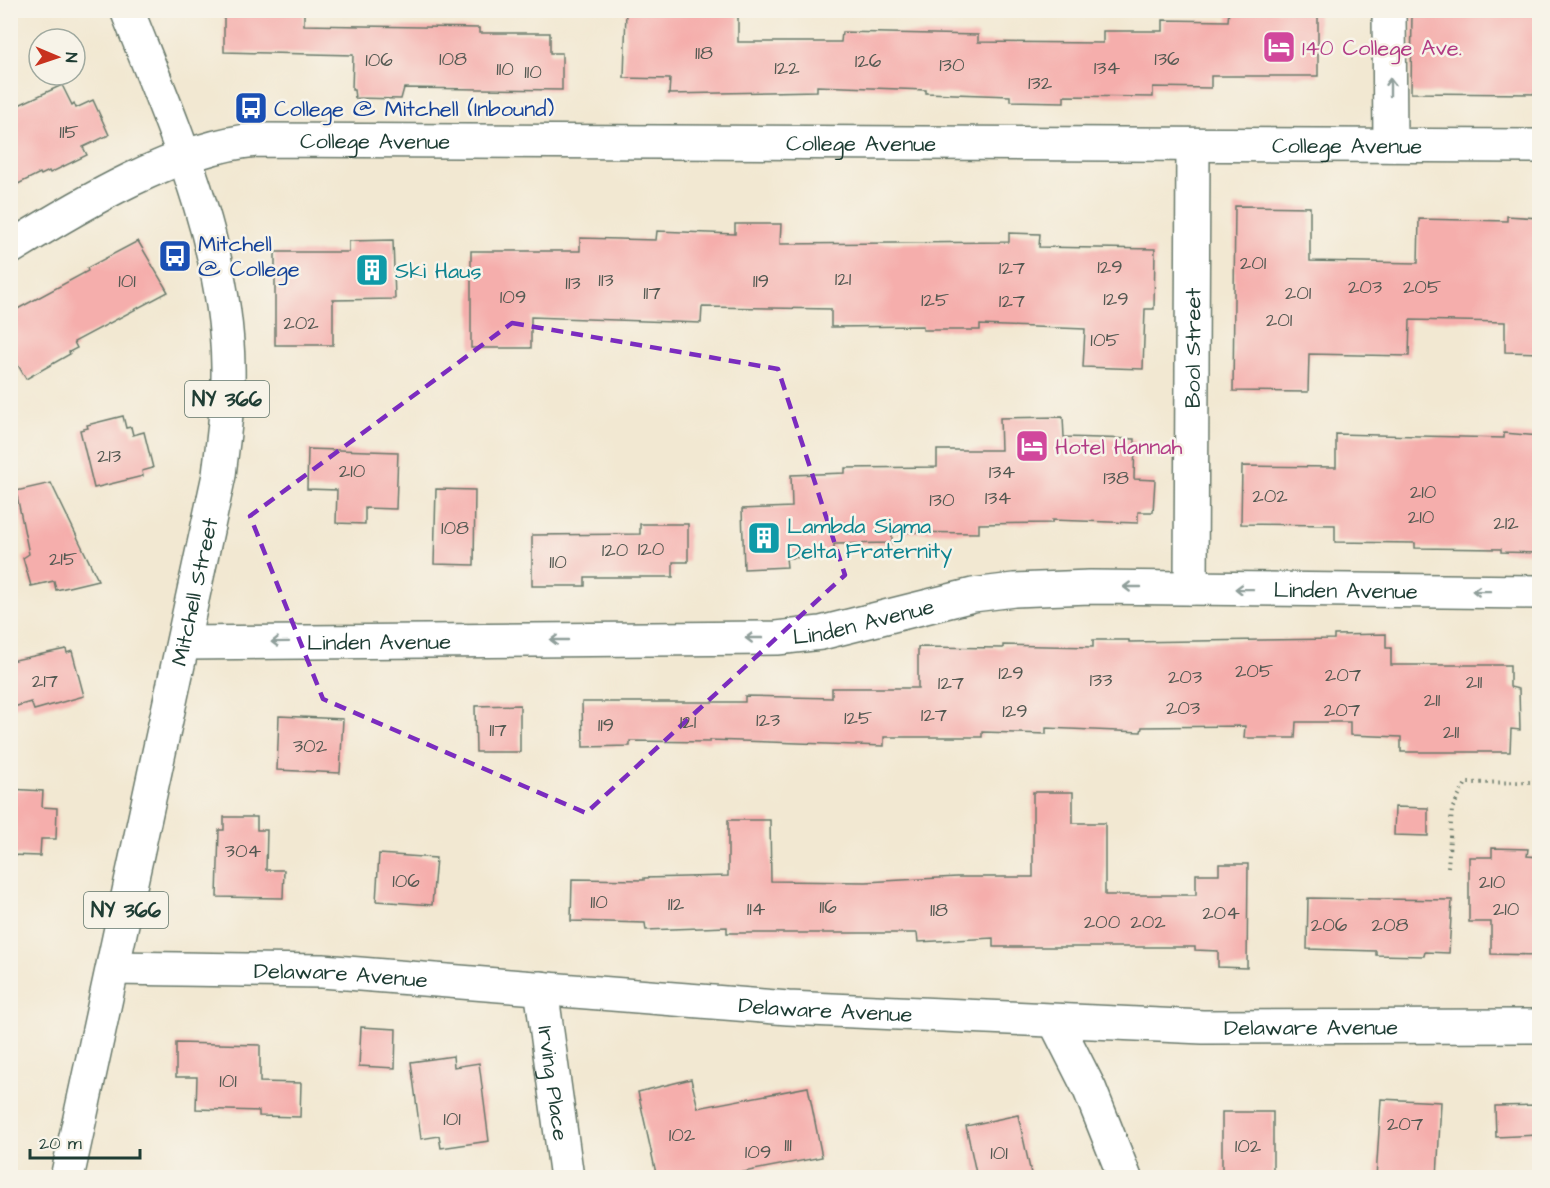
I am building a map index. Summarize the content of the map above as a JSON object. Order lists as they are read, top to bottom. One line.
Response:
{"streets":{"street":["College Avenue","Bool Street","NY 366","Linden Avenue","Mitchell Street","Delaware Avenue","Irving Place"]},"crossings":[["College Avenue","Bool Street"],["College Avenue","Mitchell Street"],["Bool Street","Linden Avenue"],["Linden Avenue","Mitchell Street"],["Mitchell Street","Delaware Avenue"],["Delaware Avenue","Irving Place"]],"one_way":["Linden Avenue"],"places":{"hotel":["140 College Ave.","Hotel Hannah"],"bus stop":["College @ Mitchell (Inbound)","Mitchell @ College"],"building":["Ski Haus","Lambda Sigma Delta Fraternity"]},"house_numbers":["118","108","136","106","126","130","122","134","110","110","132","115","201","129","127","121","113","101","119","113","203","205","117","201","109","129","125","127","201","202","105","213","210","134","138","210","202","134","130","210","212","108","120","120","215","110","205","129","207","203","133","217","211","127","211","203","207","129","127","125","123","121","119","117","211","302","304","106","210","110","112","116","114","210","118","204","200","202","206","208","101","101","207","102","111","102","109","101"],"scale_bar":"20 m","north":"right"}
